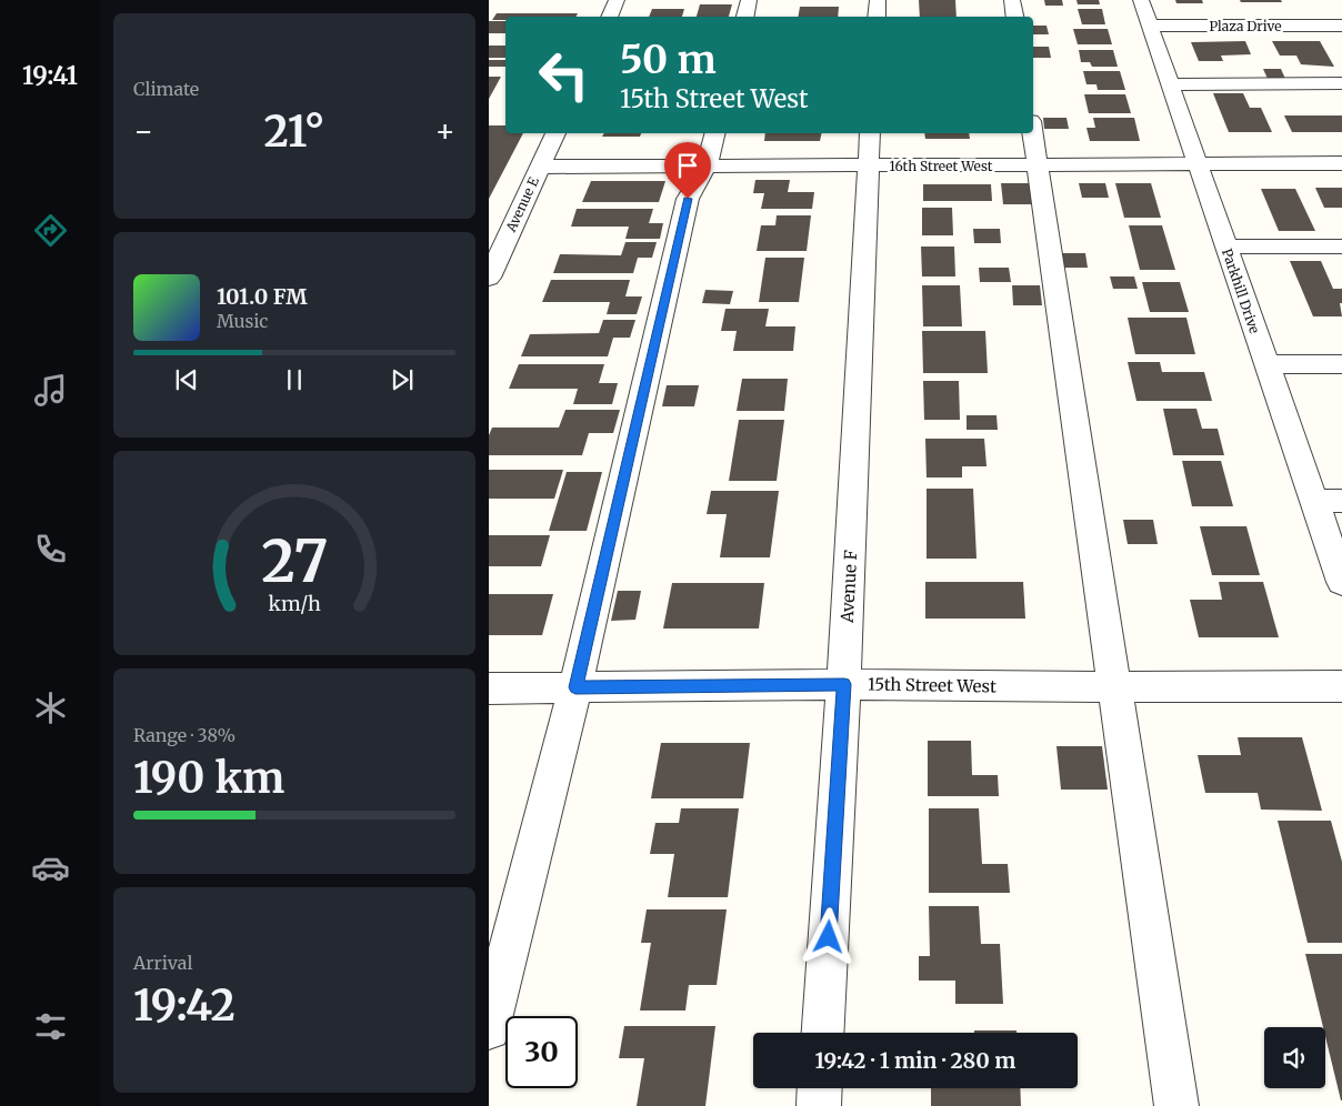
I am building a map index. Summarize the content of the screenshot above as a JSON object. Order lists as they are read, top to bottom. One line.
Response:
{"streets":{"street":["Plaza Drive","16th Street West","Avenue E","Parkhill Drive","Avenue F","15th Street West"]},"crossings":[["Plaza Drive","Parkhill Drive"],["16th Street West","Avenue E"],["16th Street West","Parkhill Drive"],["16th Street West","Avenue F"],["Avenue F","15th Street West"]],"page":{"tabs":"19:41","tile":["Climate",["Range · 38%","190 km"],["Arrival","19:42"]],"turn":["50 m","15th Street West"],"heat":["−","21°","+"],"song":["101.0 FM","Music"],"limit":"30","trip":"19:42 · 1 min · 280 m","gauge":["27","km/h"]}}
